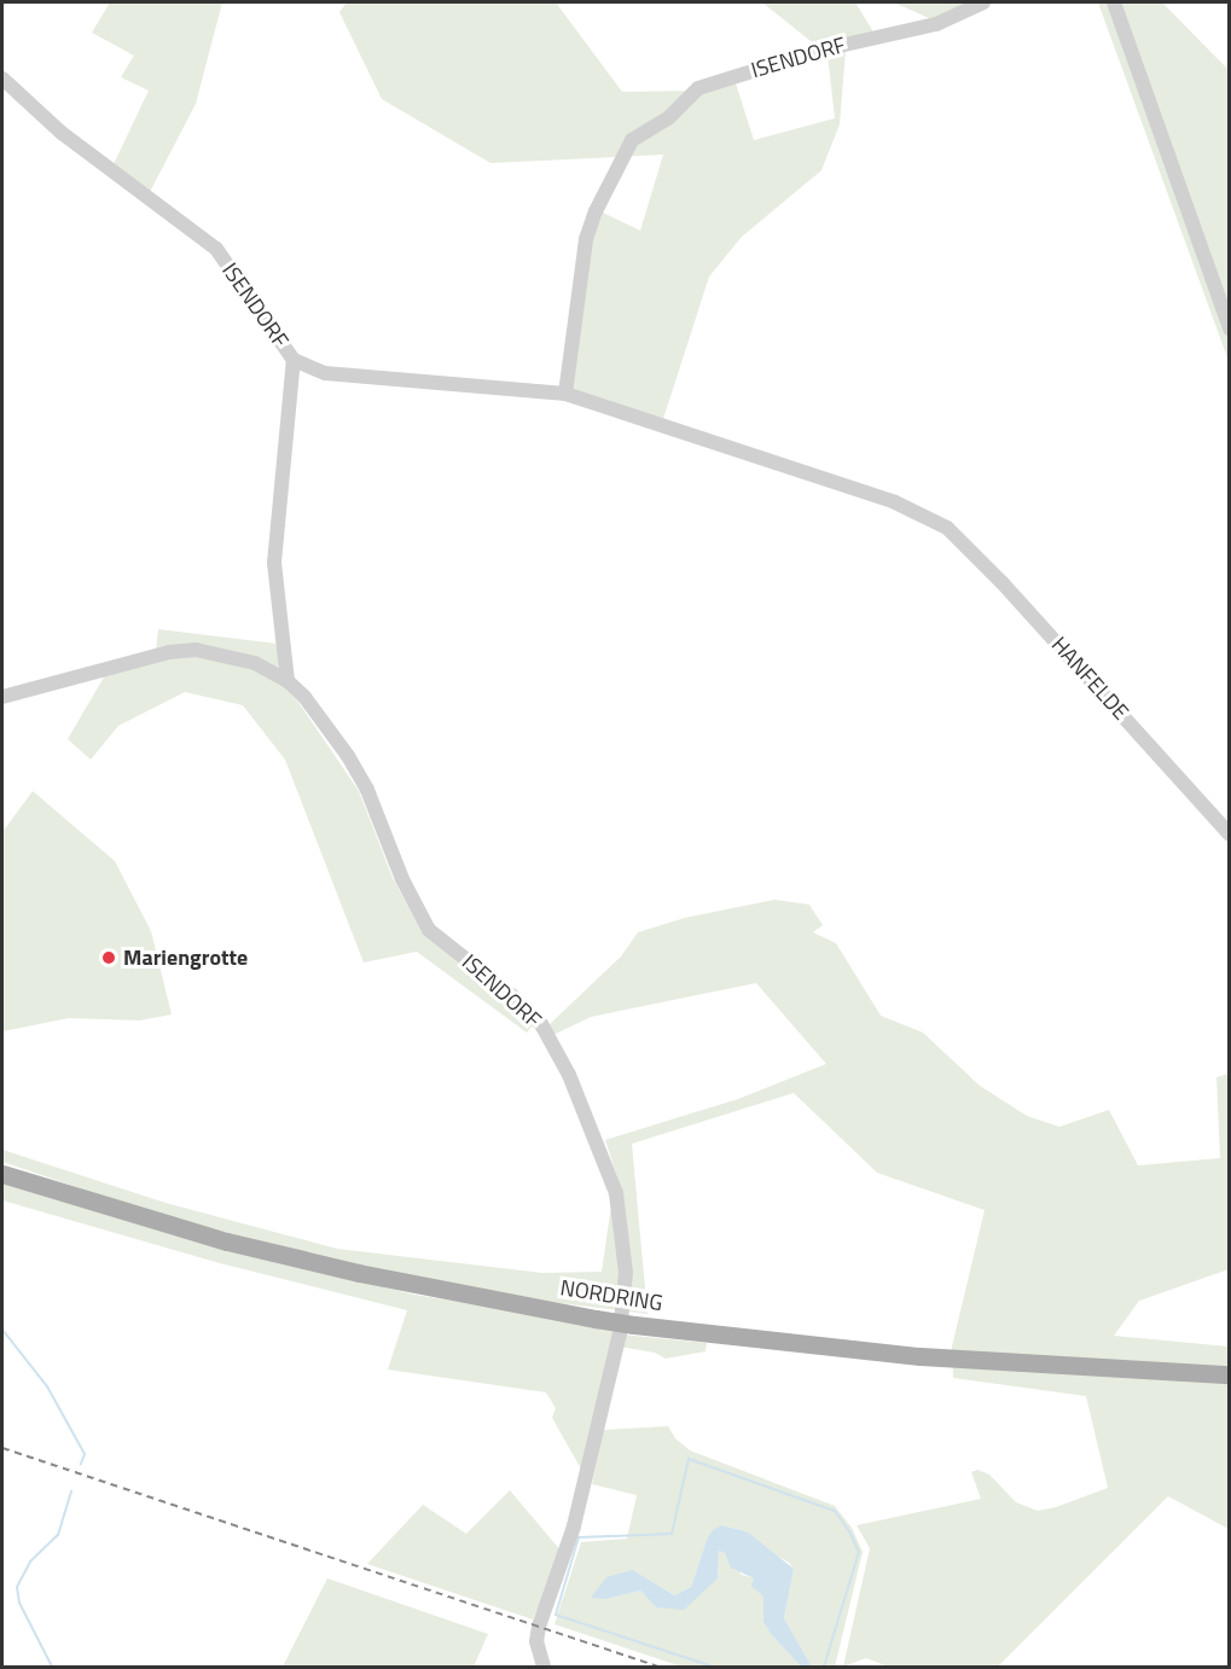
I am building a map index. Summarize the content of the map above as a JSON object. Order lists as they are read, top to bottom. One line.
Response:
{"streets":{"main road":["NORDRING"],"street":["ISENDORF","HANFELDE"]},"crossings":[["ISENDORF","HANFELDE"]],"places":["Mariengrotte"]}
